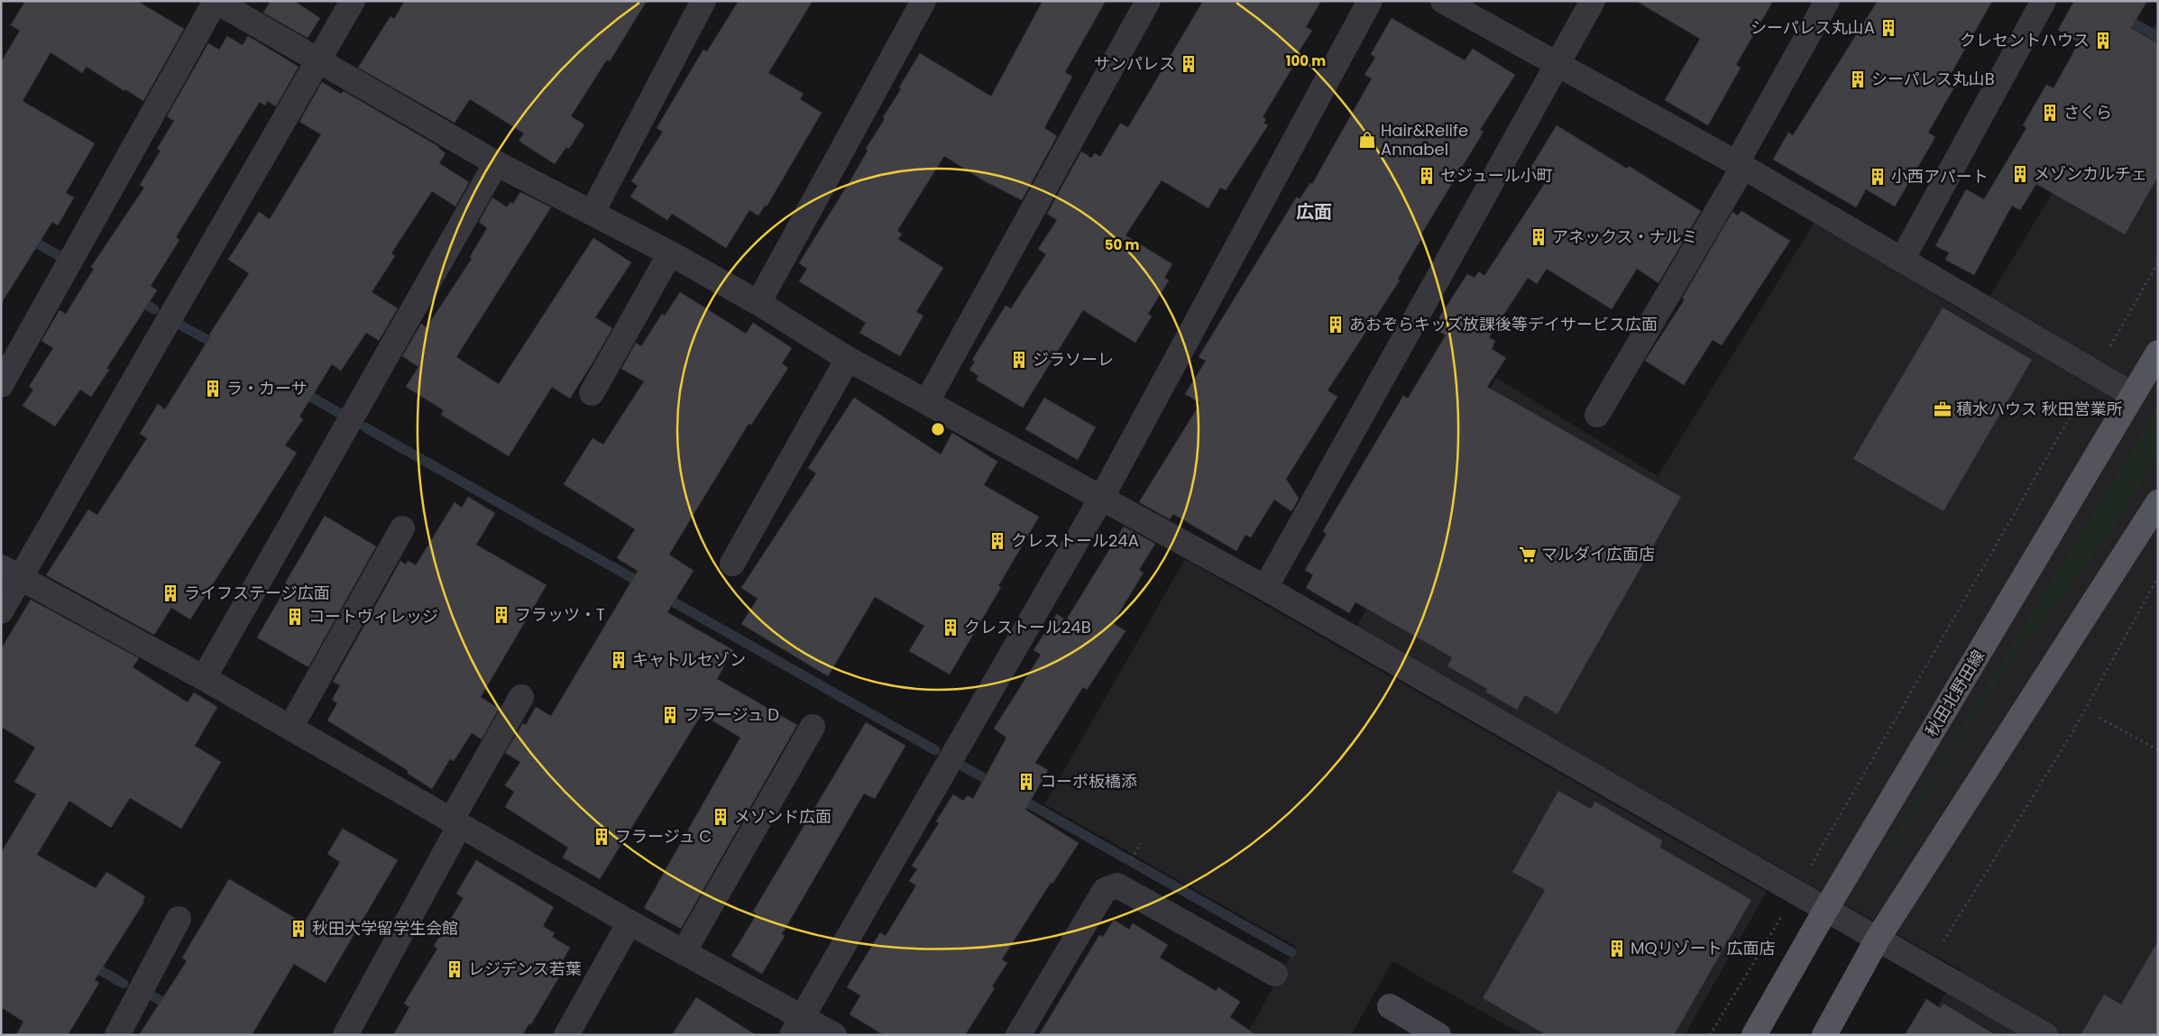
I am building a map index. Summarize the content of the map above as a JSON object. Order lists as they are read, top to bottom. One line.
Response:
{"streets":{"main road":["秋田北野田線"]},"districts":["広面"],"places":{"building":["シーパレス丸山A","クレセントハウス","サンパレス","シーパレス丸山B","さくら","メゾンカルチェ","セジュール小町","小西アパート","アネックス・ナルミ","あおぞらキッズ放課後等デイサービス広面","ジラソーレ","ラ・カーサ","クレストール24A","ライフステージ広面","フラッツ・T","コートヴィレッジ","クレストール24B","キャトルセゾン","フラージュ D","コーポ板橋添","メゾンド広面","フラージュ C","秋田大学留学生会館","MQリゾート 広面店","レジデンス若葉"],"shop":["Hair&Relife Annabel"],"office":["積水ハウス 秋田営業所"],"supermarket":["マルダイ広面店"]},"rings":["100 m","50 m"]}
